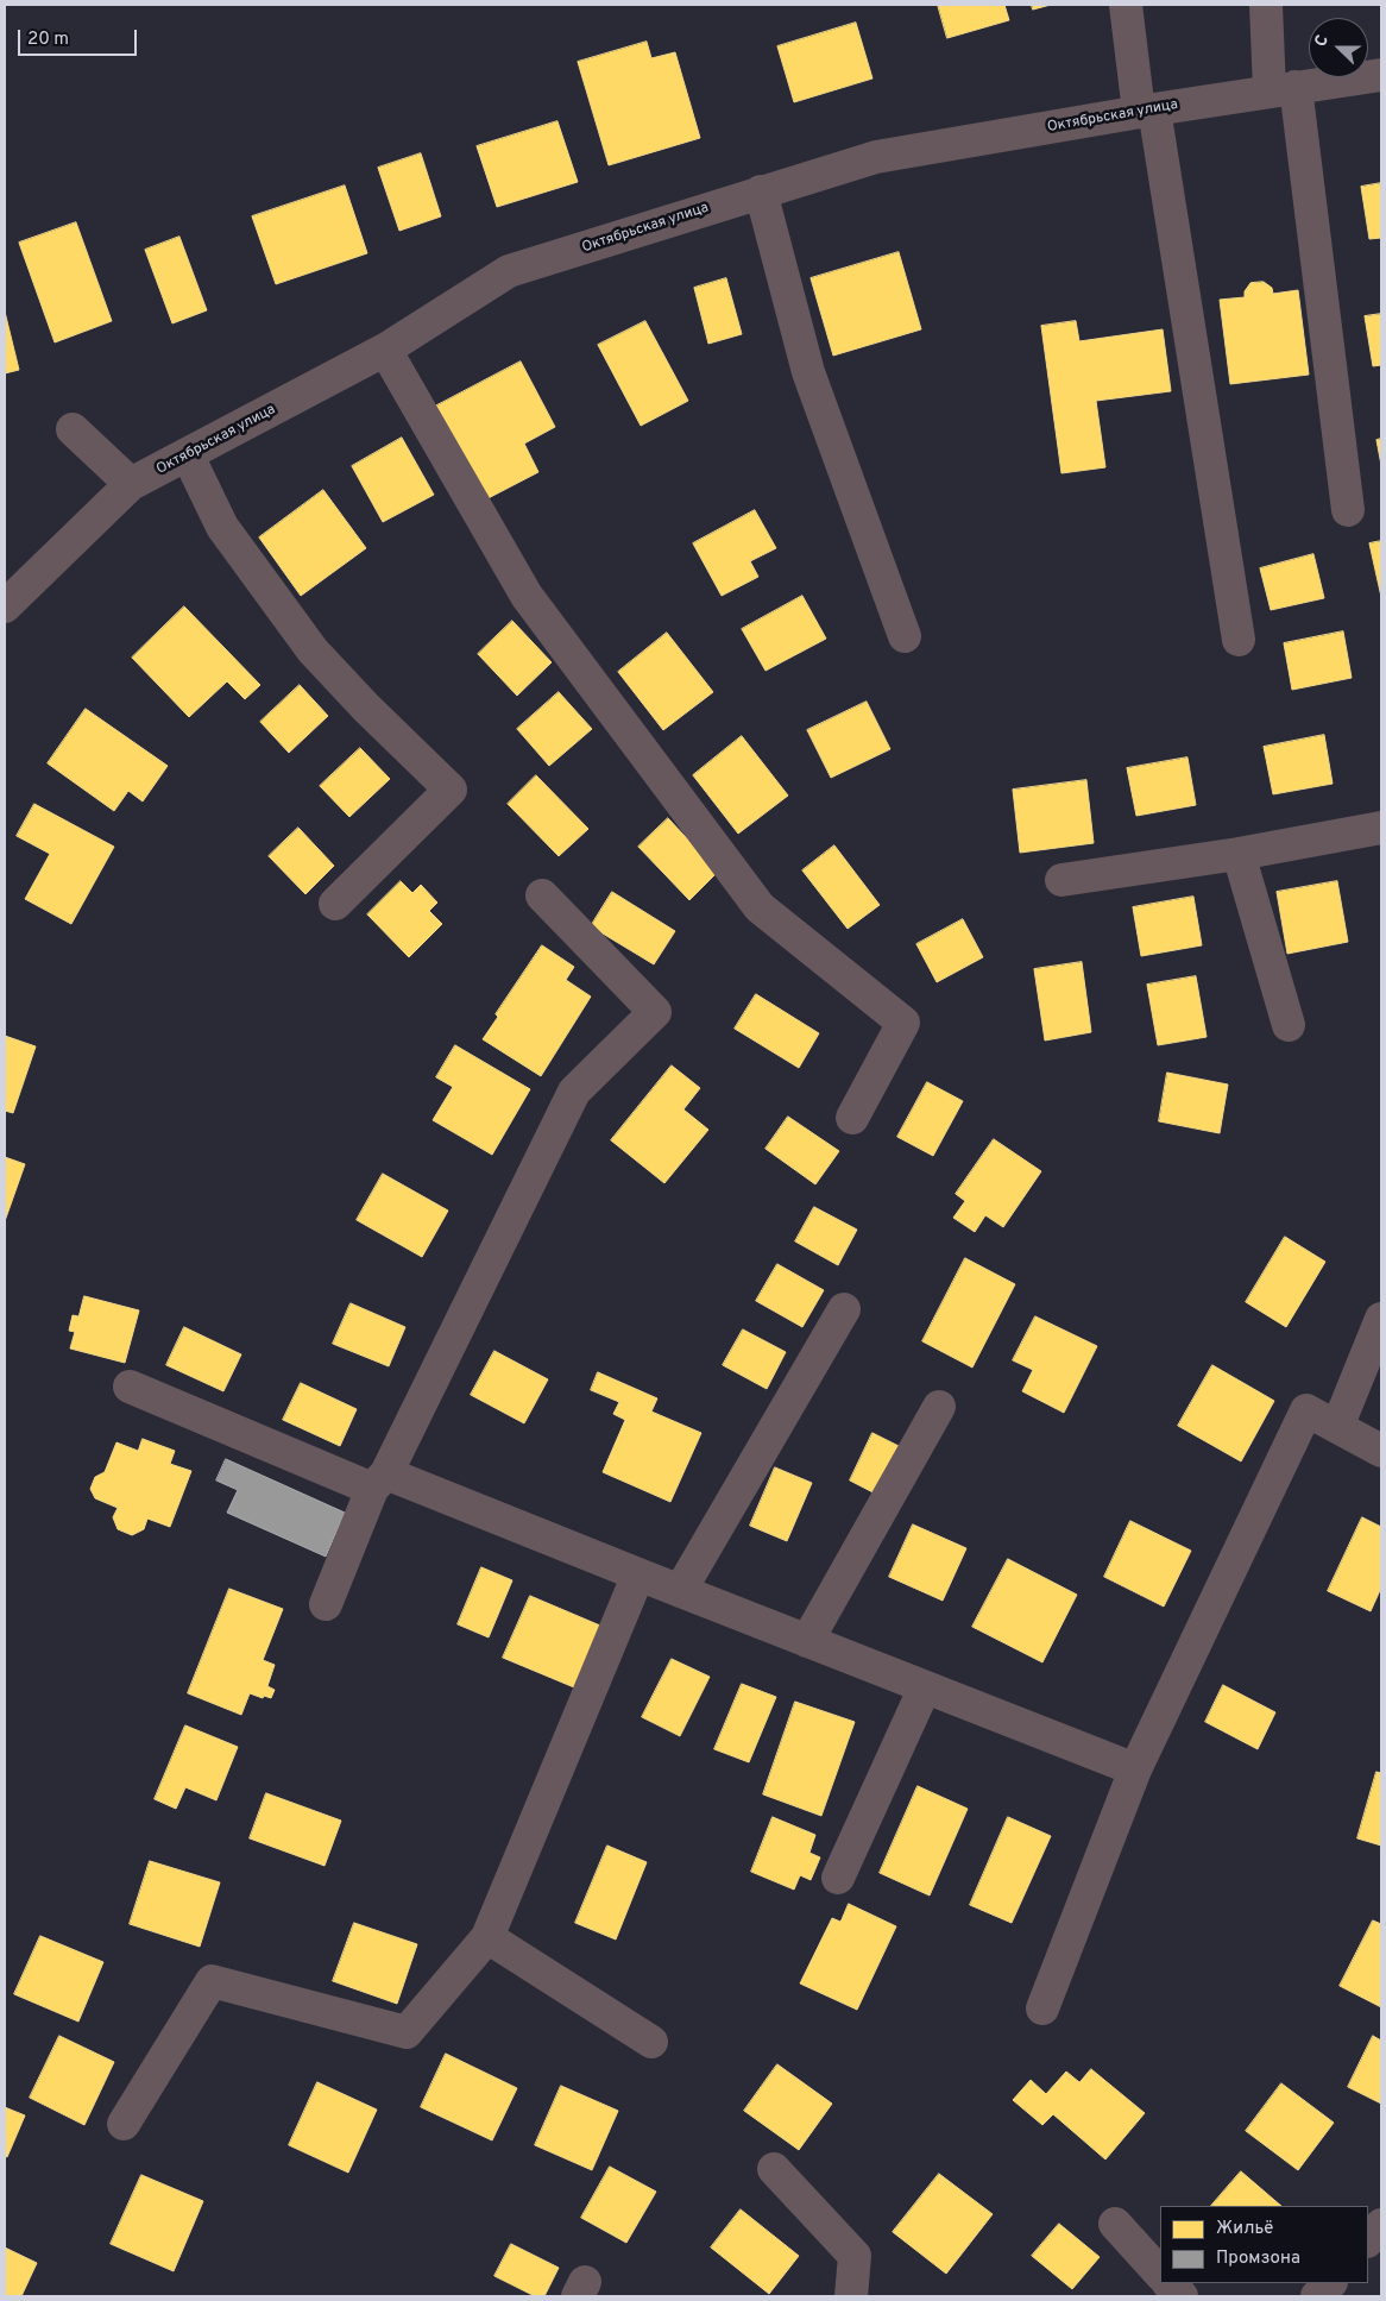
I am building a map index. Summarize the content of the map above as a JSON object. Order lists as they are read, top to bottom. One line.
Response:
{"streets":{"street":["Октябрьская улица"]},"legend":["Жильё","Промзона"],"scale_bar":"20 m","north":"left"}
